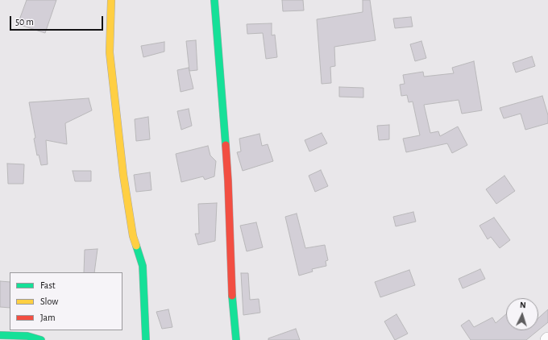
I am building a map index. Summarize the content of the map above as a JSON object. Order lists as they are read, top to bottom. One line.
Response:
{"legend":["Fast","Slow","Jam"],"scale_bar":"50 m","north":"top"}
